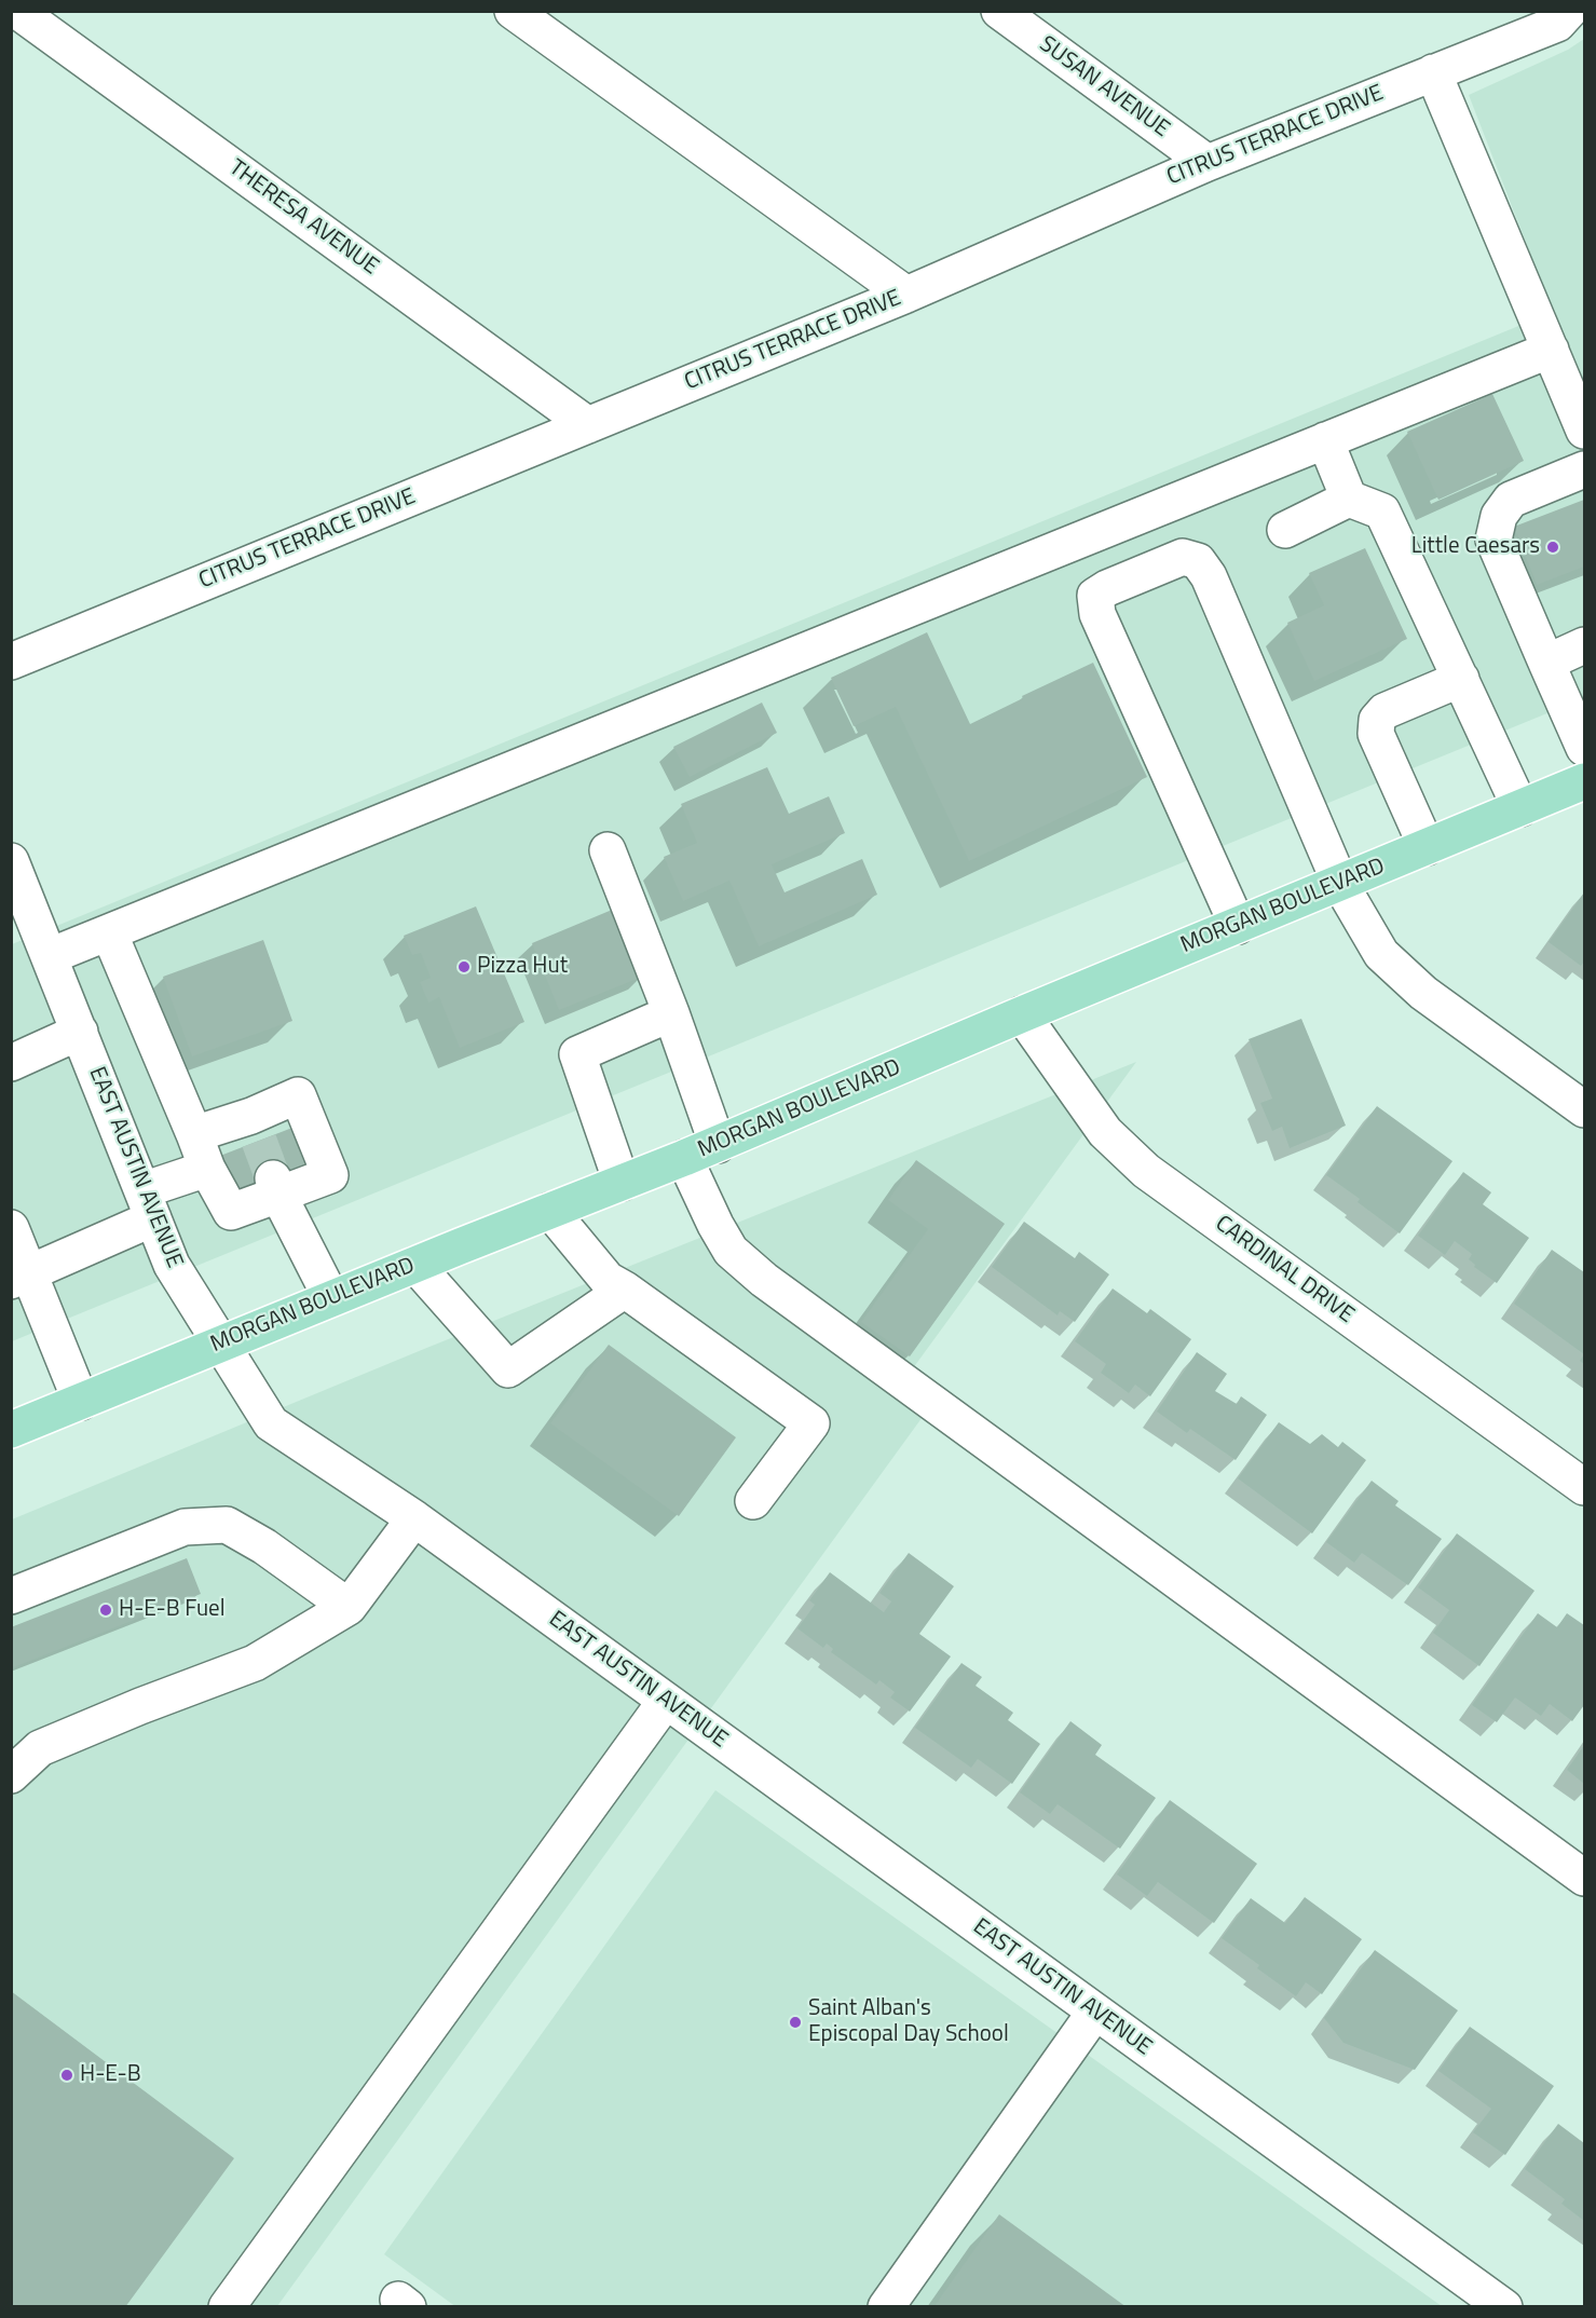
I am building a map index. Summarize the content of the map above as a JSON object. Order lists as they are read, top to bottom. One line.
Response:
{"streets":{"main road":["MORGAN BOULEVARD"],"street":["SUSAN AVENUE","CITRUS TERRACE DRIVE","THERESA AVENUE","EAST AUSTIN AVENUE","CARDINAL DRIVE"]},"crossings":[["SUSAN AVENUE","CITRUS TERRACE DRIVE"],["CITRUS TERRACE DRIVE","THERESA AVENUE"],["MORGAN BOULEVARD","EAST AUSTIN AVENUE"],["MORGAN BOULEVARD","CARDINAL DRIVE"]],"places":["Little Caesars","Pizza Hut","H-E-B Fuel","Saint Alban's Episcopal Day School","H-E-B"]}
